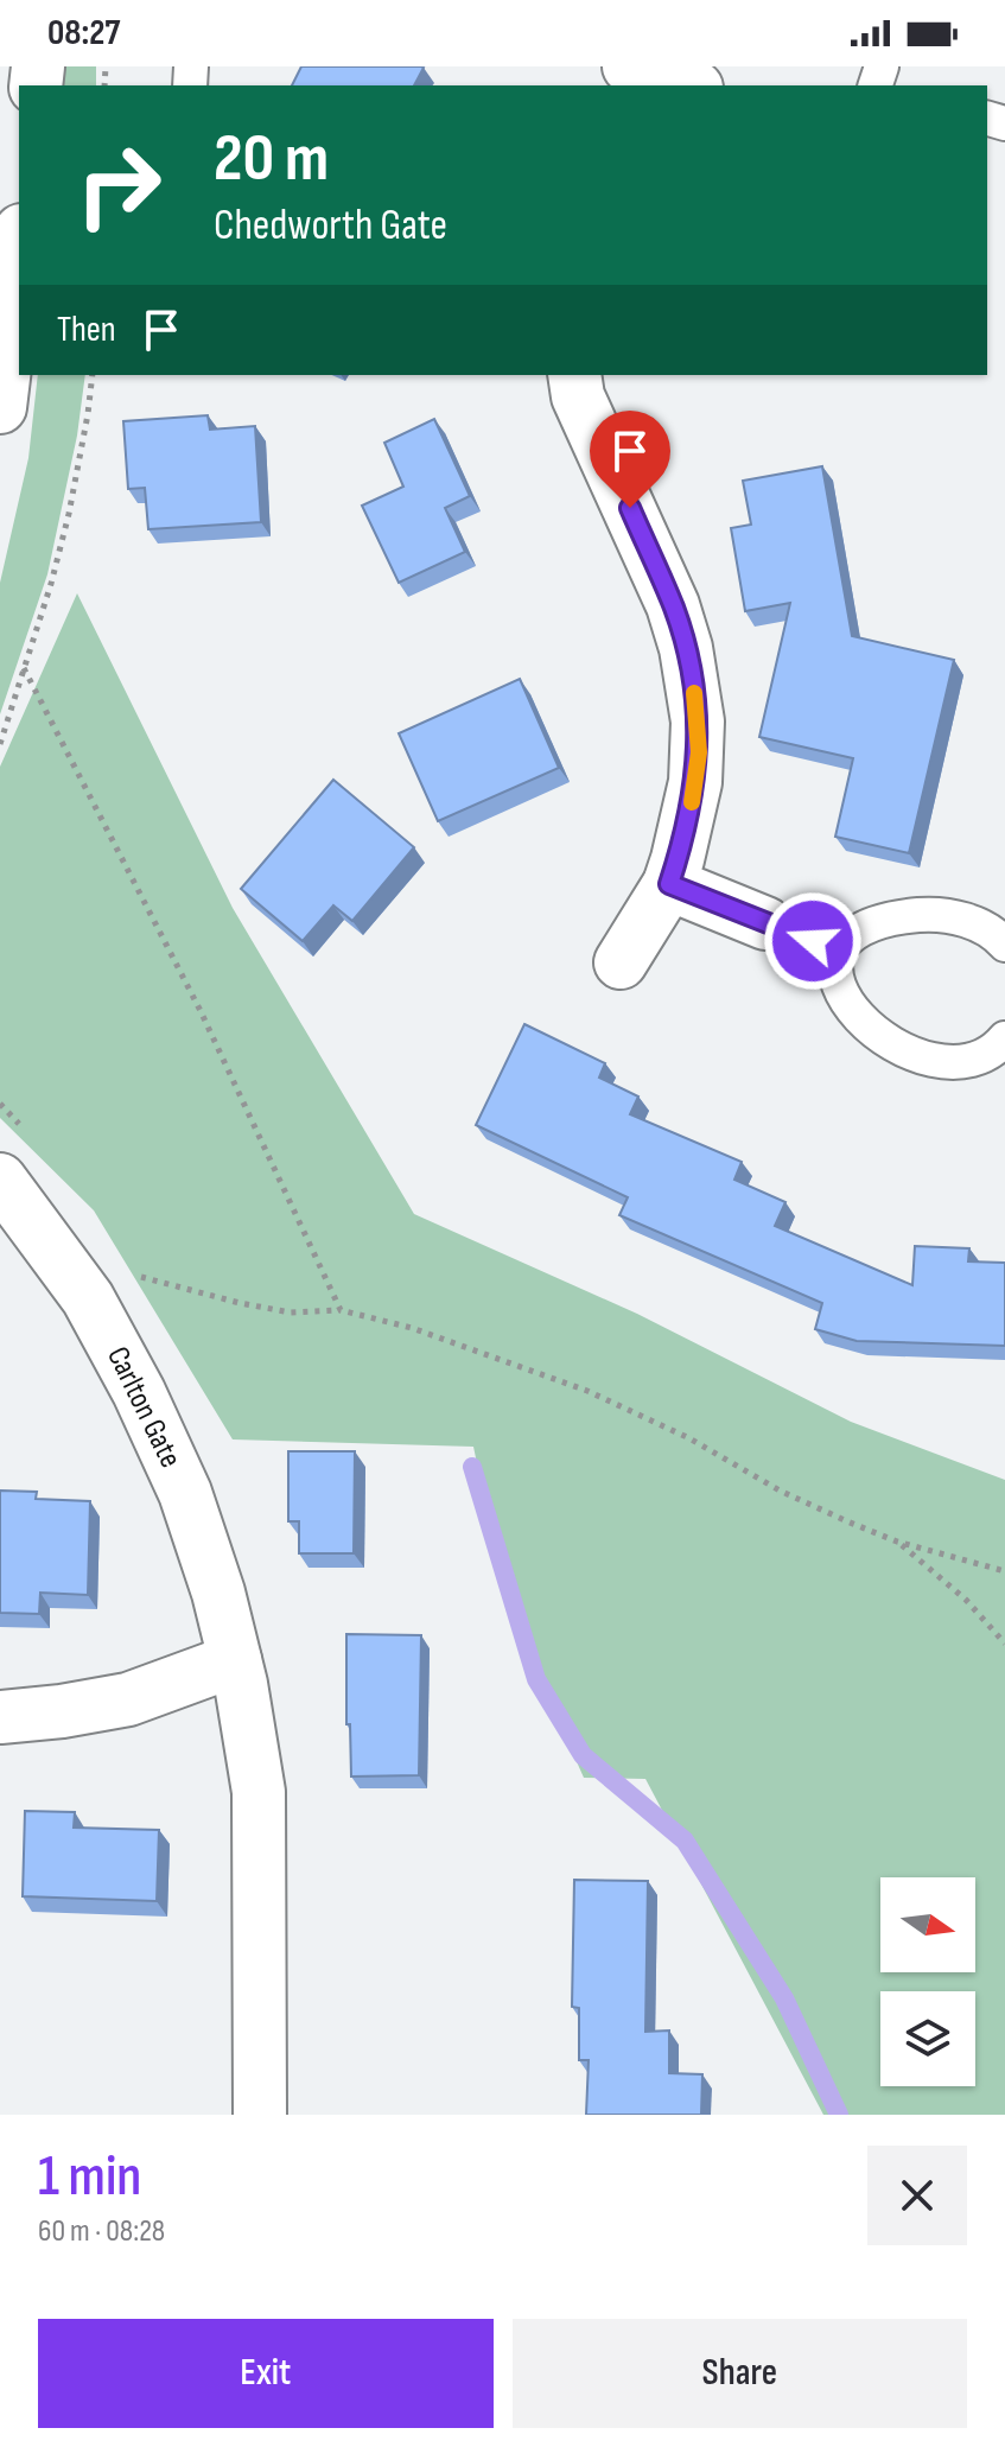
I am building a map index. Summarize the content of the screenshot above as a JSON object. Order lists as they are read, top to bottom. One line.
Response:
{"streets":{"street":["Carlton Gate"]},"north":"right","page":{"status":"08:27","turn":["20 m","Chedworth Gate"],"then":"Then","heading":["1 min","60 m · 08:28"],"buttons":["Exit","Share"]}}
